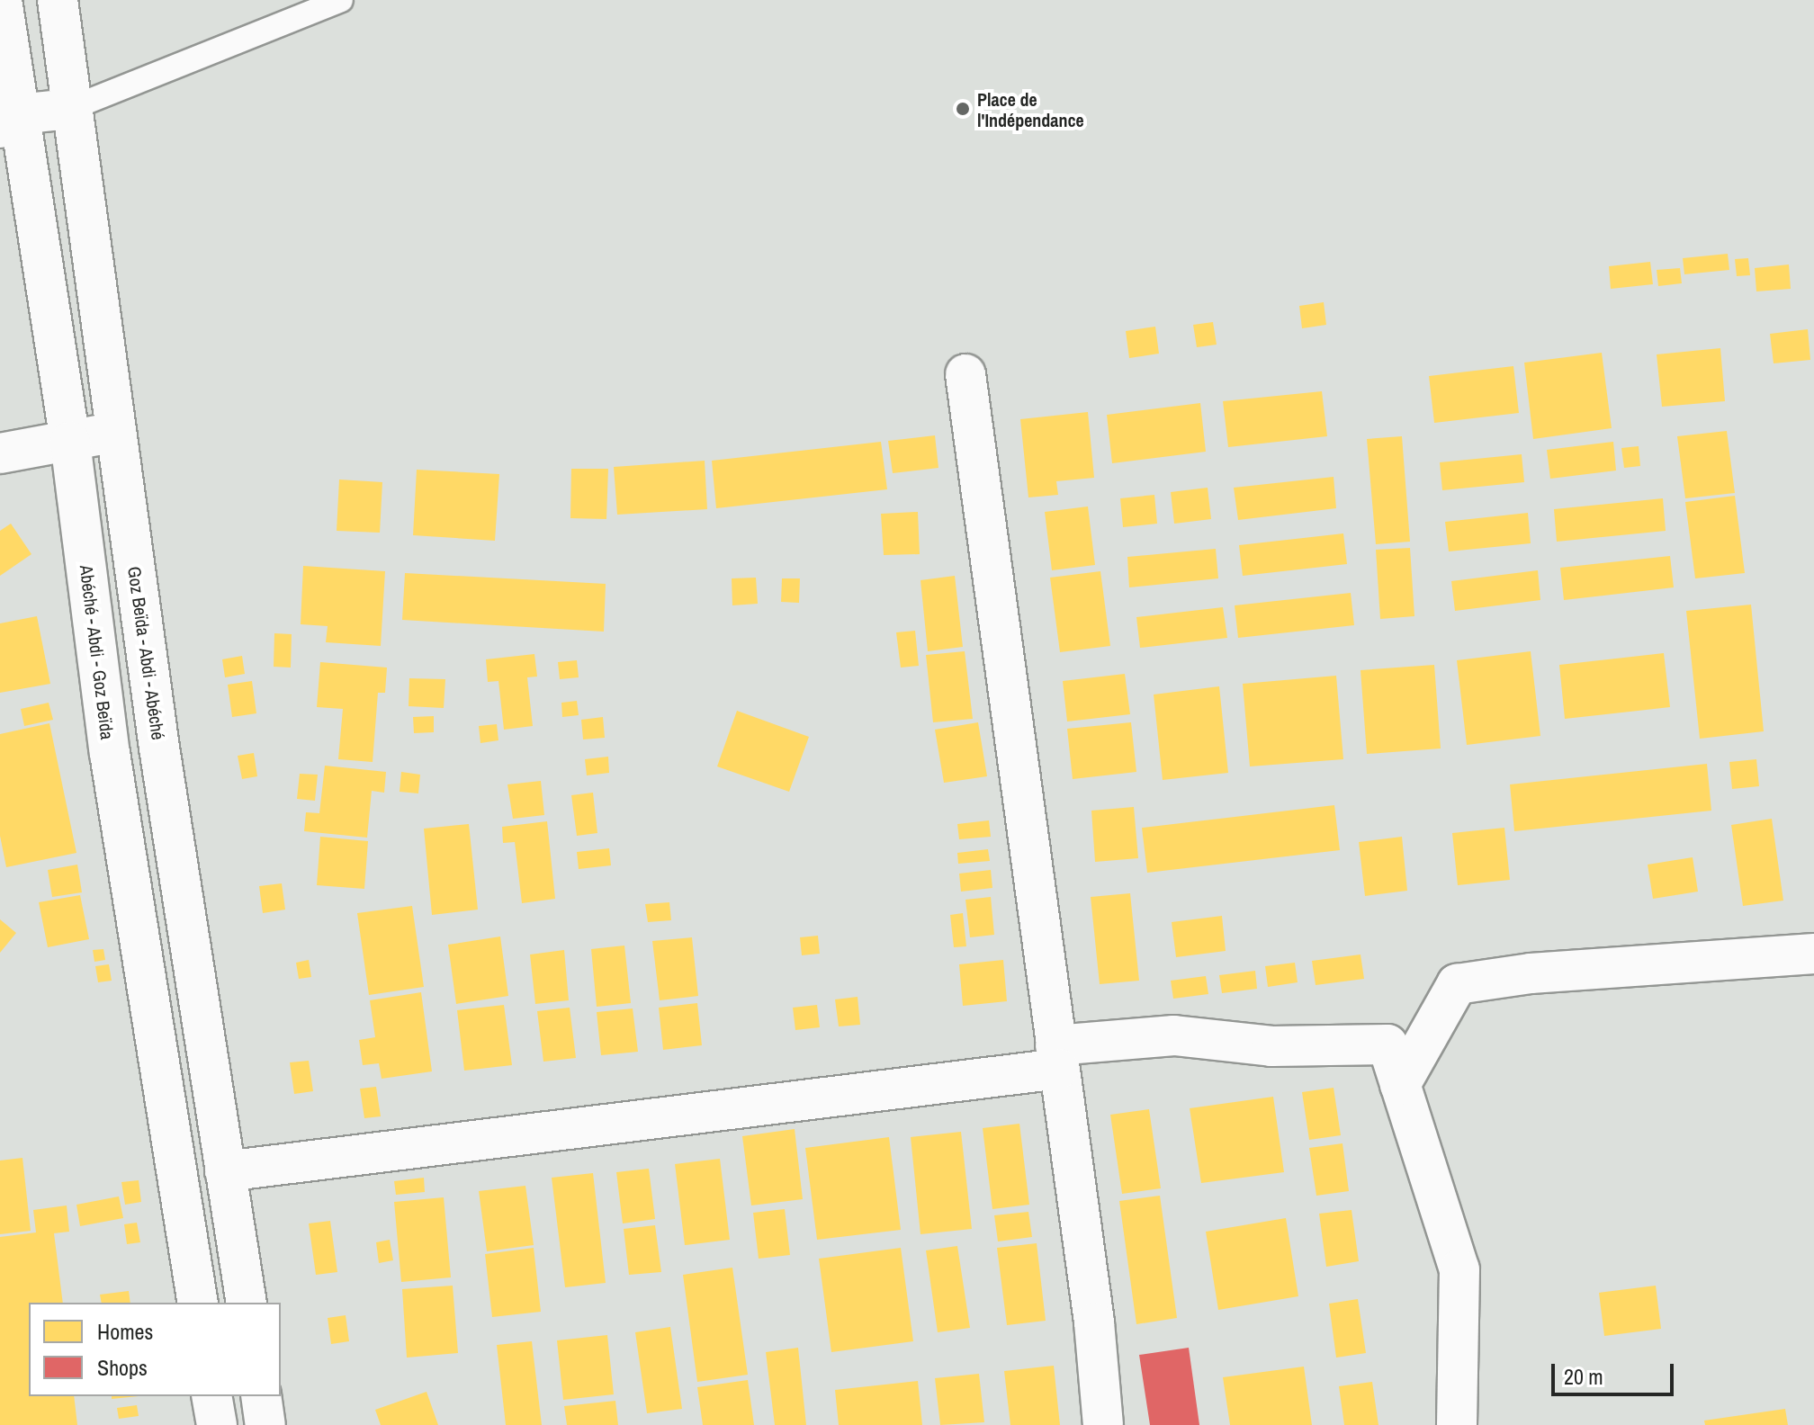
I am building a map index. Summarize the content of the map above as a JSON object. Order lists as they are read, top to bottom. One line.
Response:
{"streets":{"street":["Abéché - Abdi - Goz Beïda","Goz Beïda - Abdi - Abéché"]},"places":["Place de l'Indépendance"],"legend":["Homes","Shops"],"scale_bar":"20 m"}
